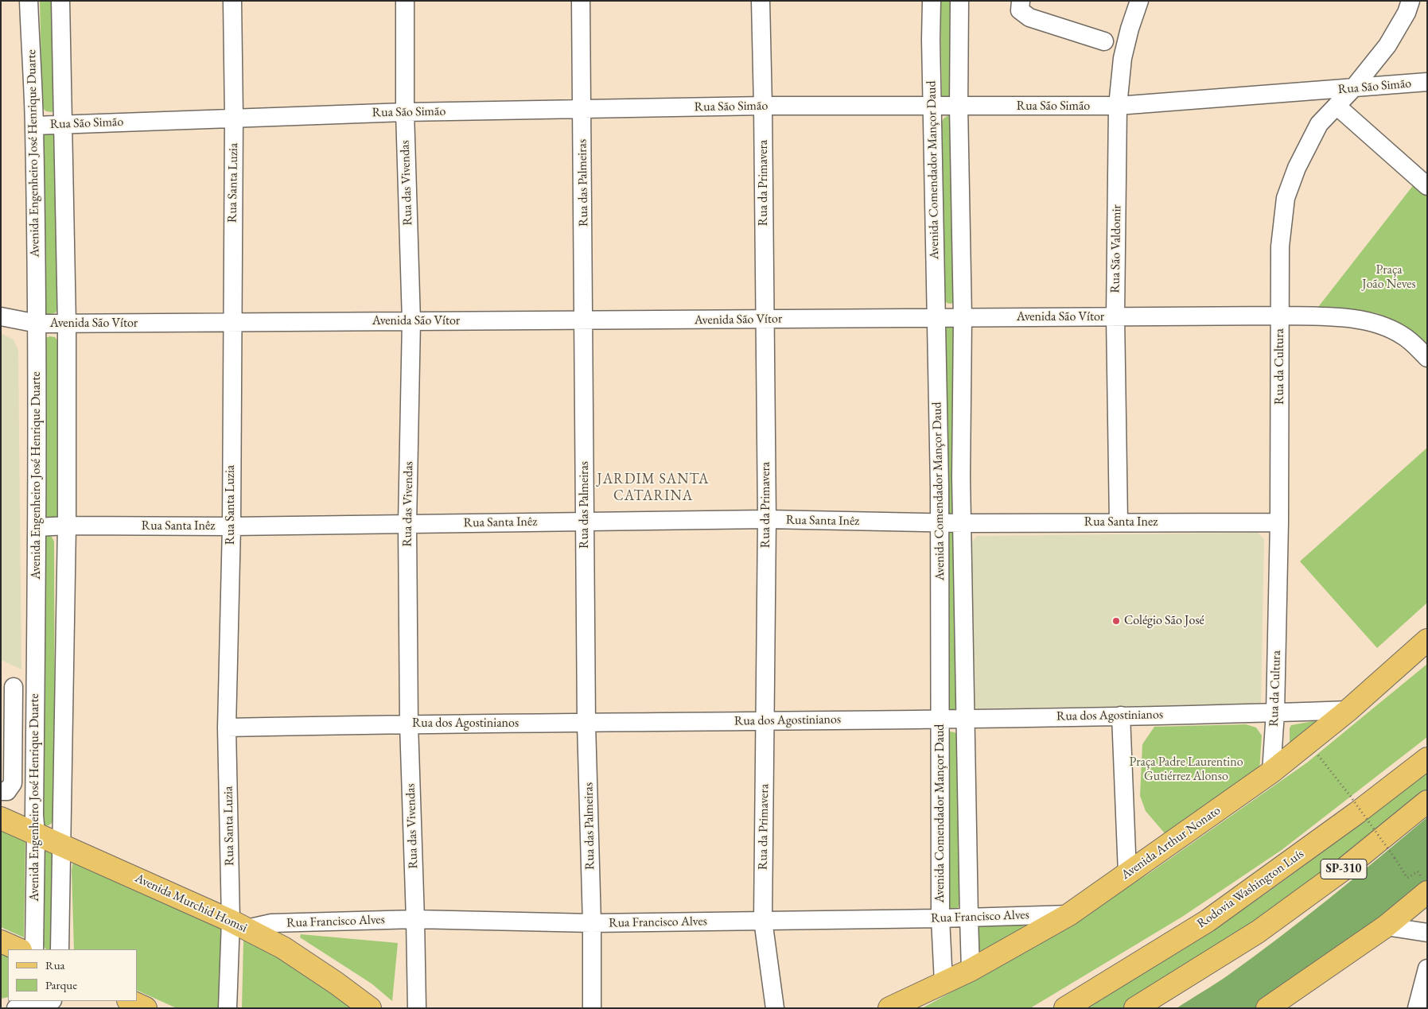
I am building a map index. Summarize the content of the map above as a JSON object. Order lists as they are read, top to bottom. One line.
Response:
{"streets":{"main road":["Avenida Arthur Nonato","SP-310","Rodovia Washington Luís","Avenida Murchid Homsi"],"street":["Rua São Simão","Avenida Engenheiro José Henrique Duarte","Avenida Comendador Mançor Daud","Rua Santa Luzia","Rua das Vivendas","Rua das Palmeiras","Rua da Primavera","Rua São Valdomir","Avenida São Vítor","Rua da Cultura","Rua Santa Inêz","Rua Santa Inez","Rua dos Agostinianos","Rua Francisco Alves"]},"crossings":[["Rua São Simão","Avenida Engenheiro José Henrique Duarte"],["Rua São Simão","Avenida Comendador Mançor Daud"],["Rua São Simão","Rua Santa Luzia"],["Rua São Simão","Rua das Vivendas"],["Rua São Simão","Rua das Palmeiras"],["Rua São Simão","Rua da Primavera"],["Rua São Simão","Rua São Valdomir"],["Rua São Simão","Rua da Cultura"],["Avenida Engenheiro José Henrique Duarte","Avenida São Vítor"],["Avenida Engenheiro José Henrique Duarte","Rua Santa Inêz"],["Avenida Engenheiro José Henrique Duarte","Avenida Murchid Homsi"],["Avenida Comendador Mançor Daud","Avenida São Vítor"],["Avenida Comendador Mançor Daud","Rua Santa Inêz"],["Avenida Comendador Mançor Daud","Rua Santa Inez"],["Avenida Comendador Mançor Daud","Rua dos Agostinianos"],["Avenida Comendador Mançor Daud","Avenida Arthur Nonato"],["Avenida Comendador Mançor Daud","Rua Francisco Alves"],["Rua Santa Luzia","Avenida São Vítor"],["Rua Santa Luzia","Rua Santa Inêz"],["Rua Santa Luzia","Rua dos Agostinianos"],["Rua Santa Luzia","Avenida Murchid Homsi"],["Rua Santa Luzia","Rua Francisco Alves"],["Rua das Vivendas","Avenida São Vítor"],["Rua das Vivendas","Rua Santa Inêz"],["Rua das Vivendas","Rua dos Agostinianos"],["Rua das Vivendas","Rua Francisco Alves"],["Rua das Palmeiras","Avenida São Vítor"],["Rua das Palmeiras","Rua Santa Inêz"],["Rua das Palmeiras","Rua dos Agostinianos"],["Rua das Palmeiras","Rua Francisco Alves"],["Rua da Primavera","Avenida São Vítor"],["Rua da Primavera","Rua Santa Inêz"],["Rua da Primavera","Rua dos Agostinianos"],["Rua da Primavera","Rua Francisco Alves"],["Rua São Valdomir","Avenida São Vítor"],["Rua São Valdomir","Rua Santa Inez"],["Avenida São Vítor","Rua da Cultura"],["Rua da Cultura","Rua Santa Inez"],["Rua da Cultura","Rua dos Agostinianos"],["Rua da Cultura","Avenida Arthur Nonato"],["Rua Santa Inêz","Rua Santa Inez"],["Rua dos Agostinianos","Avenida Arthur Nonato"],["Avenida Arthur Nonato","Rua Francisco Alves"],["Avenida Murchid Homsi","Rua Francisco Alves"]],"districts":["JARDIM SANTA CATARINA"],"parks":["Praça João Neves","Praça Padre Laurentino Gutiérrez Alonso"],"places":["Colégio São José"],"legend":["Rua","Parque"]}
